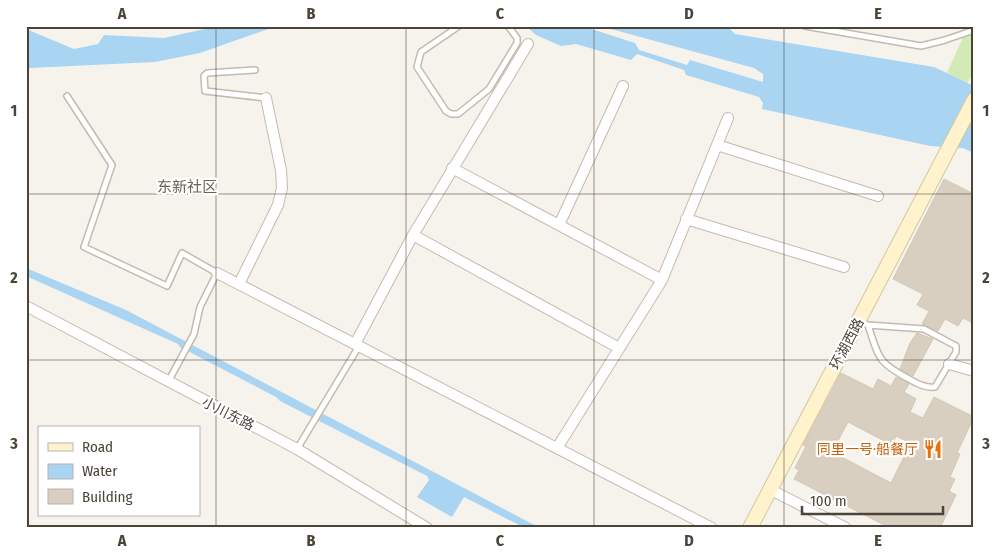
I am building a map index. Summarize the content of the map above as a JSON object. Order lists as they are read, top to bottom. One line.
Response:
{"streets":{"main road":["环湖西路"],"street":["小川东路"]},"districts":["东新社区"],"places":{"restaurant":["同里一号·船餐厅"]},"legend":["Road","Water","Building"],"scale_bar":"100 m","grid":{"columns":["A","B","C","D","E"],"rows":["1","2","3"]}}
